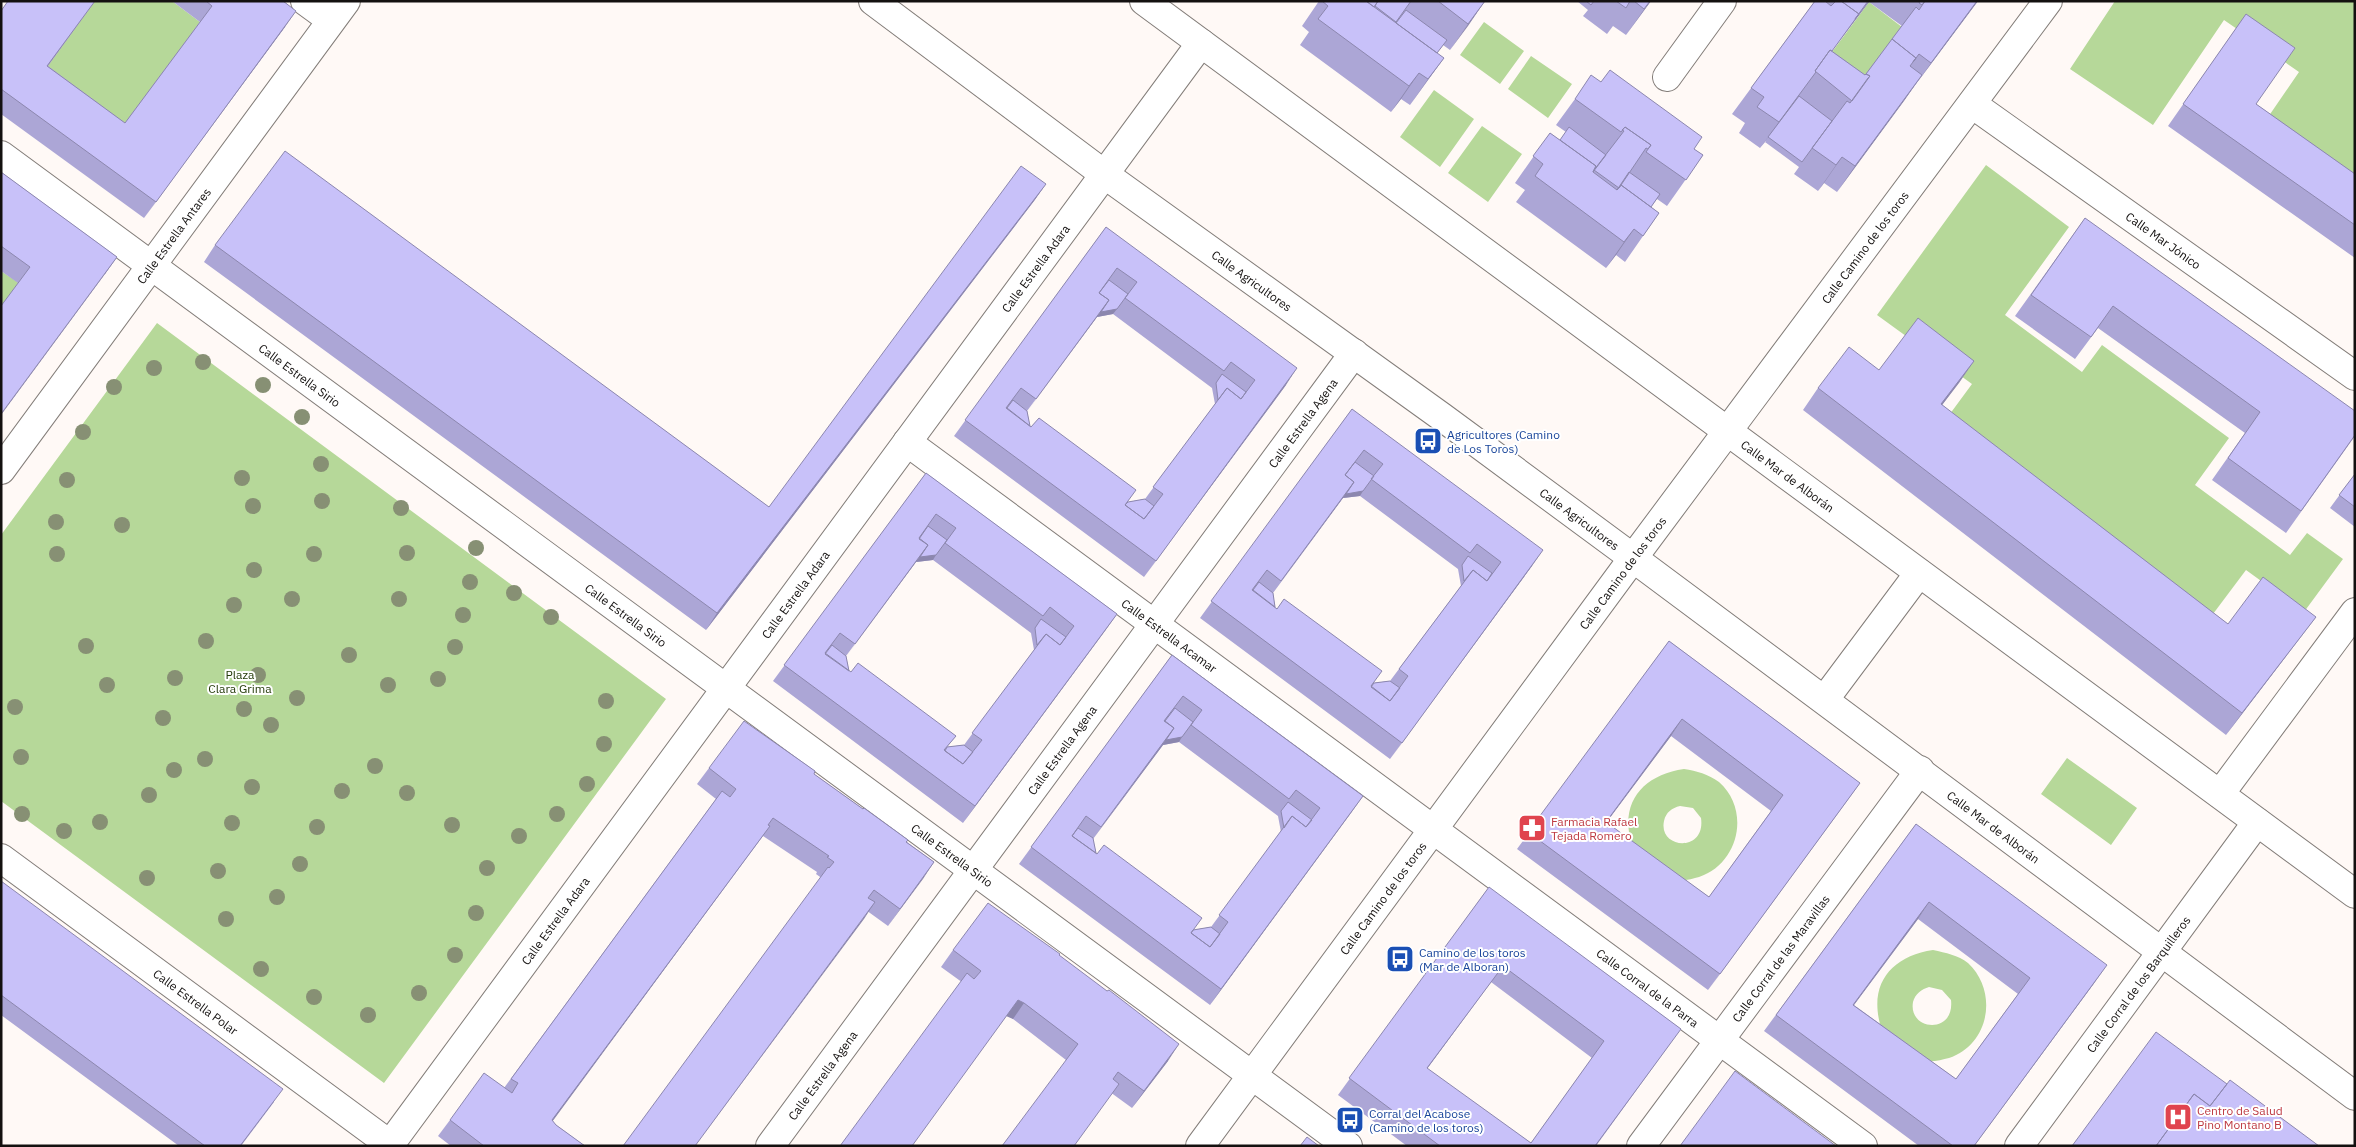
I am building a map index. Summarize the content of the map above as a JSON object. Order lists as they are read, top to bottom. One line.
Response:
{"streets":{"street":["Calle Estrella Antares","Calle Mar Jónico","Calle Camino de los toros","Calle Estrella Adara","Calle Agricultores","Calle Estrella Sirio","Calle Estrella Agena","Calle Mar de Alborán","Calle Estrella Acamar","Calle Corral de las Maravillas","Calle Corral de los Barquilleros","Calle Corral de la Parra","Calle Estrella Polar"]},"crossings":[["Calle Estrella Antares","Calle Estrella Sirio"],["Calle Mar Jónico","Calle Camino de los toros"],["Calle Camino de los toros","Calle Agricultores"],["Calle Camino de los toros","Calle Estrella Sirio"],["Calle Camino de los toros","Calle Mar de Alborán"],["Calle Camino de los toros","Calle Estrella Acamar"],["Calle Camino de los toros","Calle Corral de la Parra"],["Calle Estrella Adara","Calle Agricultores"],["Calle Estrella Adara","Calle Estrella Sirio"],["Calle Estrella Adara","Calle Estrella Acamar"],["Calle Estrella Adara","Calle Estrella Polar"],["Calle Agricultores","Calle Estrella Agena"],["Calle Agricultores","Calle Mar de Alborán"],["Calle Estrella Sirio","Calle Estrella Agena"],["Calle Estrella Agena","Calle Estrella Acamar"],["Calle Mar de Alborán","Calle Corral de las Maravillas"],["Calle Mar de Alborán","Calle Corral de los Barquilleros"],["Calle Estrella Acamar","Calle Corral de la Parra"],["Calle Corral de las Maravillas","Calle Corral de la Parra"]],"parks":["Plaza Clara Grima"],"places":{"bus stop":["Agricultores (Camino de Los Toros)","Camino de los toros (Mar de Alboran)","Corral del Acabose (Camino de los toros)"],"pharmacy":["Farmacia Rafael Tejada Romero"],"hospital":["Centro de Salud Pino Montano B"]}}
